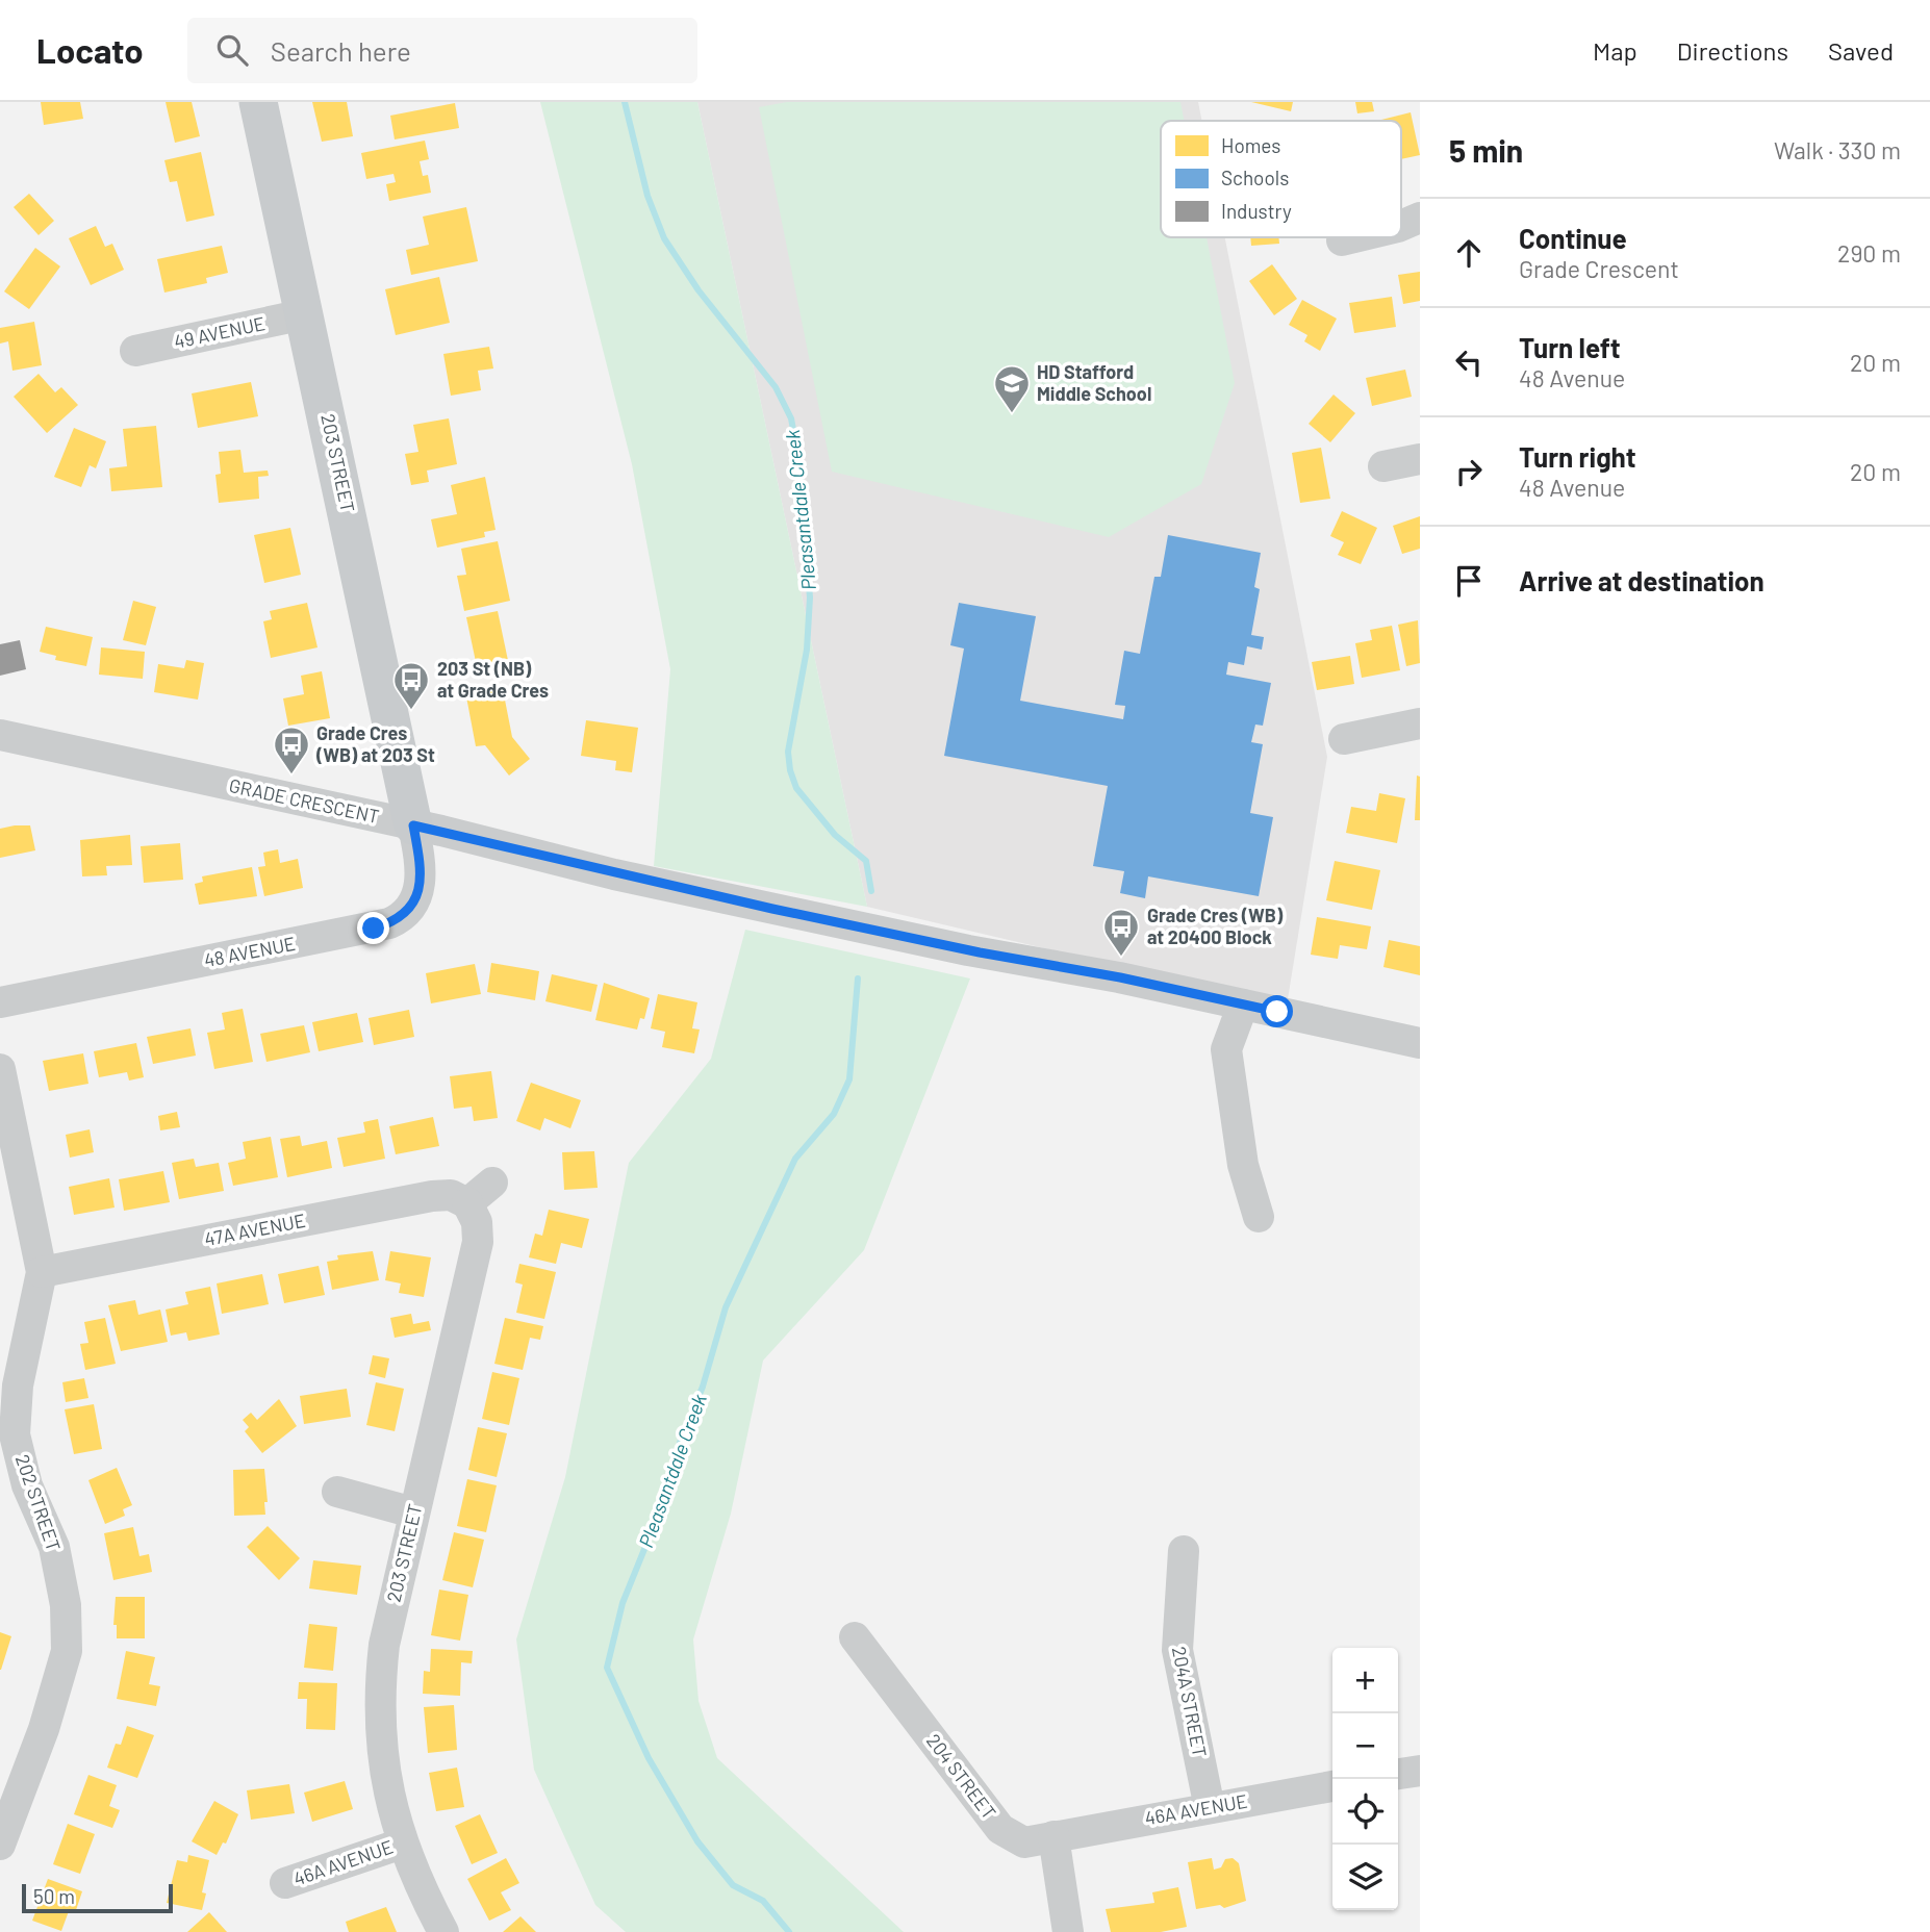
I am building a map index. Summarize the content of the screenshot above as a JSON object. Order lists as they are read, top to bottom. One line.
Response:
{"streets":{"main road":["203 STREET"],"street":["49 AVENUE","GRADE CRESCENT","48 AVENUE","47A AVENUE","202 STREET","204A STREET","204 STREET","46A AVENUE"]},"crossings":[["49 AVENUE","203 STREET"],["203 STREET","GRADE CRESCENT"],["203 STREET","48 AVENUE"],["203 STREET","47A AVENUE"],["203 STREET","46A AVENUE"],["GRADE CRESCENT","48 AVENUE"],["47A AVENUE","202 STREET"],["204A STREET","46A AVENUE"],["204 STREET","46A AVENUE"]],"water":["Pleasantdale Creek"],"places":{"school or university":["HD Stafford Middle School"],"bus stop":["203 St (NB) at Grade Cres","Grade Cres (WB) at 203 St","Grade Cres (WB) at 20400 Block"]},"legend":["Homes","Schools","Industry"],"scale_bar":"50 m","page":{"header":"Locato","search":"Search here","nav":["Map","Directions","Saved"],"heading":["5 min","Walk · 330 m"],"list":[["Continue","Grade Crescent","290 m"],["Turn left","48 Avenue","20 m"],["Turn right","48 Avenue","20 m"],"Arrive at destination"],"map_buttons":["+","−"],"scale":"50 m"}}
